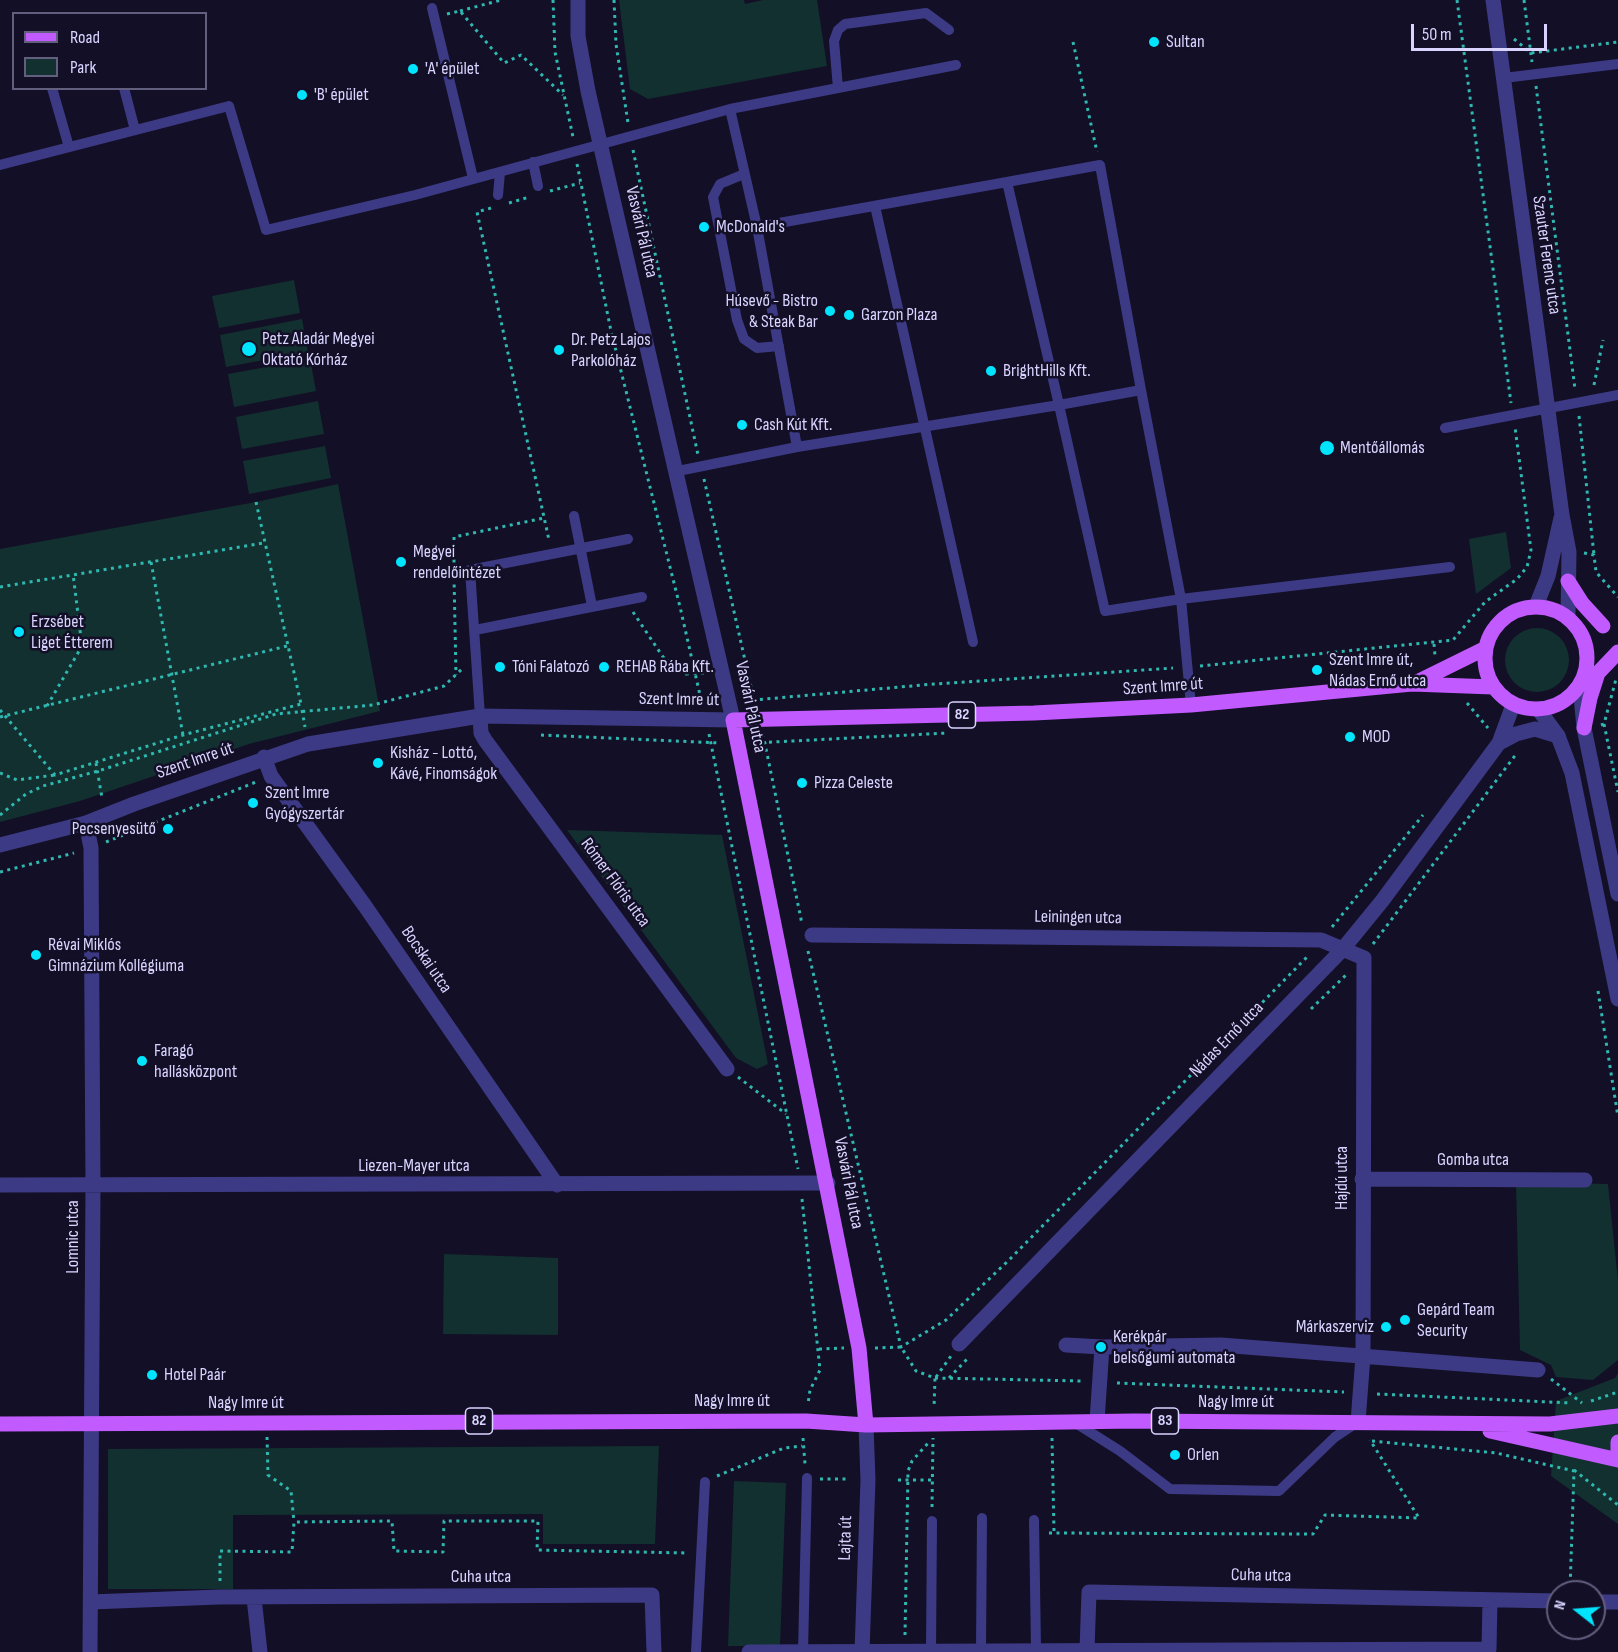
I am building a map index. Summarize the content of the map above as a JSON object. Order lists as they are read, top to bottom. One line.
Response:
{"streets":{"main road":["Vasvári Pál utca","Szent Imre út","82","Nagy Imre út","83"],"street":["Szauter Ferenc utca","Rómer Flóris utca","Leiningen utca","Bocskai utca","Nádas Ernő utca","Gomba utca","Liezen-Mayer utca","Hajdú utca","Lomnic utca","Lajta út","Cuha utca"]},"crossings":[["Vasvári Pál utca","Szent Imre út"],["Vasvári Pál utca","Liezen-Mayer utca"],["Vasvári Pál utca","Nagy Imre út"],["Vasvári Pál utca","Lajta út"],["Szauter Ferenc utca","Szent Imre út"],["Szauter Ferenc utca","Nádas Ernő utca"],["Szent Imre út","Rómer Flóris utca"],["Szent Imre út","Bocskai utca"],["Szent Imre út","Nádas Ernő utca"],["Szent Imre út","Lomnic utca"],["Leiningen utca","Nádas Ernő utca"],["Leiningen utca","Hajdú utca"],["Bocskai utca","Liezen-Mayer utca"],["Nádas Ernő utca","Hajdú utca"],["Gomba utca","Hajdú utca"],["Liezen-Mayer utca","Lomnic utca"],["Hajdú utca","Nagy Imre út"],["Lomnic utca","Nagy Imre út"],["Lomnic utca","Cuha utca"],["Nagy Imre út","Lajta út"]],"places":["Sultan","'A' épület","'B' épület","McDonald's","Húsevő - Bistro & Steak Bar","Garzon Plaza","Petz Aladár Megyei Oktató Kórház","Dr. Petz Lajos Parkolóház","BrightHills Kft.","Cash Kút Kft.","Mentőállomás","Megyei rendelőintézet","Erzsébet Liget Étterem","Tóni Falatozó","REHAB Rába Kft.","Szent Imre út, Nádas Ernő utca","MOD","Kisház - Lottó, Kávé, Finomságok","Pizza Celeste","Szent Imre Gyógyszertár","Pecsenyesütő","Révai Miklós Gimnázium Kollégiuma","Faragó hallásközpont","Gepárd Team Security","Márkaszerviz","Kerékpár belsőgumi automata","Hotel Paár","Orlen"],"legend":["Road","Park"],"scale_bar":"50 m","north":"left"}
